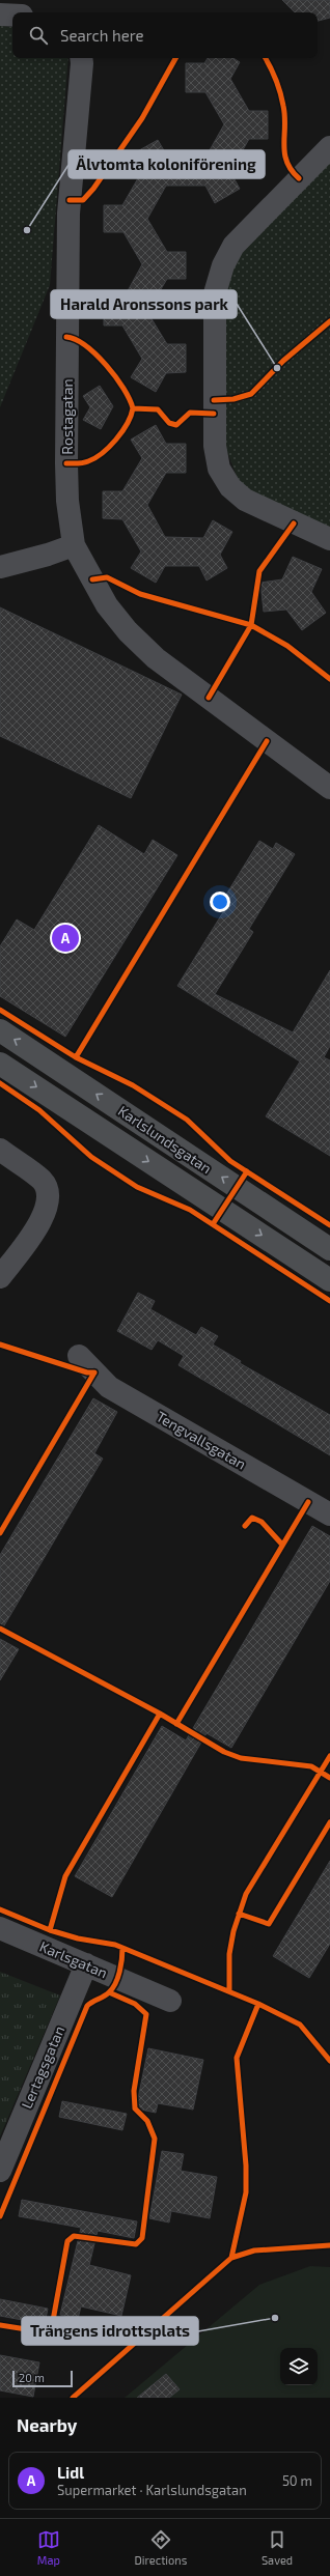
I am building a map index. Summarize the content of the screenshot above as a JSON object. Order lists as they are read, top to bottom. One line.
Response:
{"streets":{"main road":["Karlslundsgatan"],"street":["Rostagatan","Tengvallsgatan","Karlsgatan","Lertagsgatan"]},"crossings":[["Karlsgatan","Lertagsgatan"]],"places":["Älvtomta koloniförening","Harald Aronssons park","Trängens idrottsplats"],"scale_bar":"20 m","page":{"search":"Search here","pins":"A","scale":"20 m","heading":"Nearby","list":[{"mark":"A","name":"Lidl","note":"Supermarket · Karlslundsgatan","value":"50 m"}],"nav":["Map","Directions","Saved"]}}
